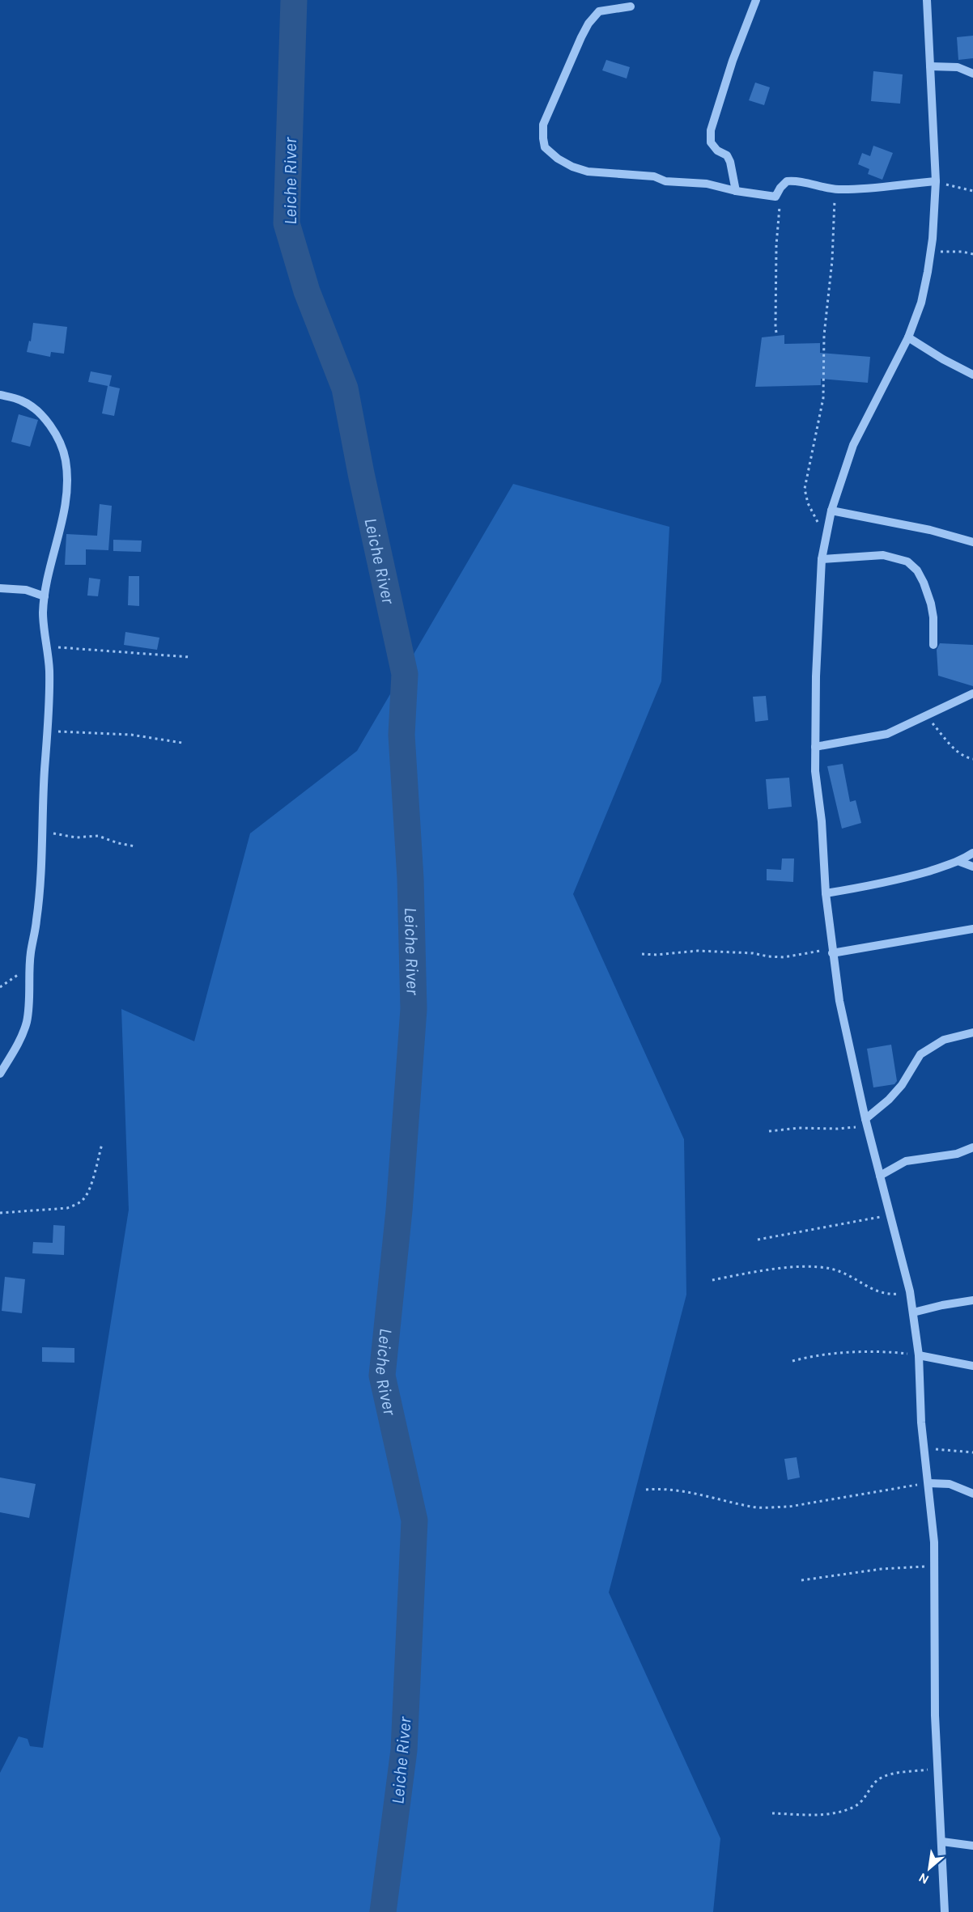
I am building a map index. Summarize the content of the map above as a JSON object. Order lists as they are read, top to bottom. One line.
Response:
{"water":["Leiche River"],"north":"bottom left"}
